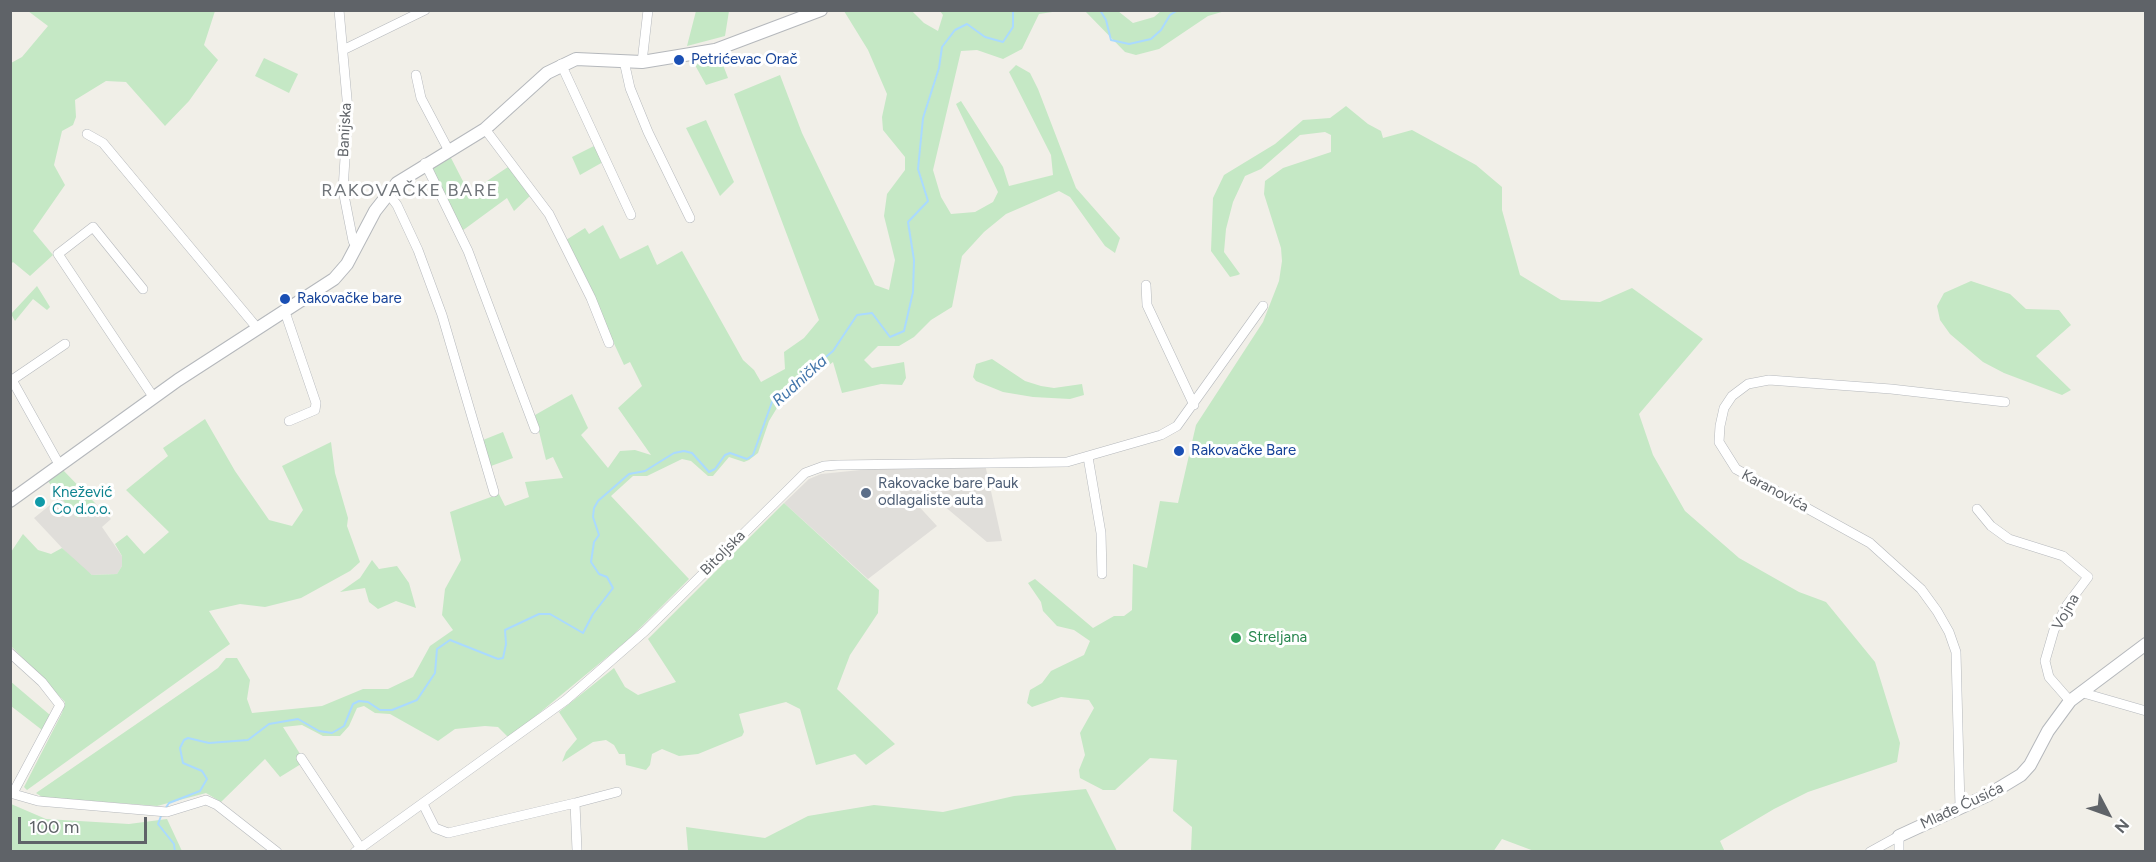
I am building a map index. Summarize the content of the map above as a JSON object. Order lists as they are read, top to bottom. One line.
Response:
{"streets":{"street":["Banijska","Karanovića","Bitoljska","Vojna","Mlađe Ćusića"]},"crossings":[["Karanovića","Mlađe Ćusića"],["Vojna","Mlađe Ćusića"]],"districts":["RAKOVAČKE BARE"],"water":["Rudnička"],"places":["Petrićevac Orač","Rakovačke bare","Rakovačke Bare","Rakovacke bare Pauk odlagaliste auta","Knežević Co d.o.o.","Streljana"],"scale_bar":"100 m","north":"bottom right"}
